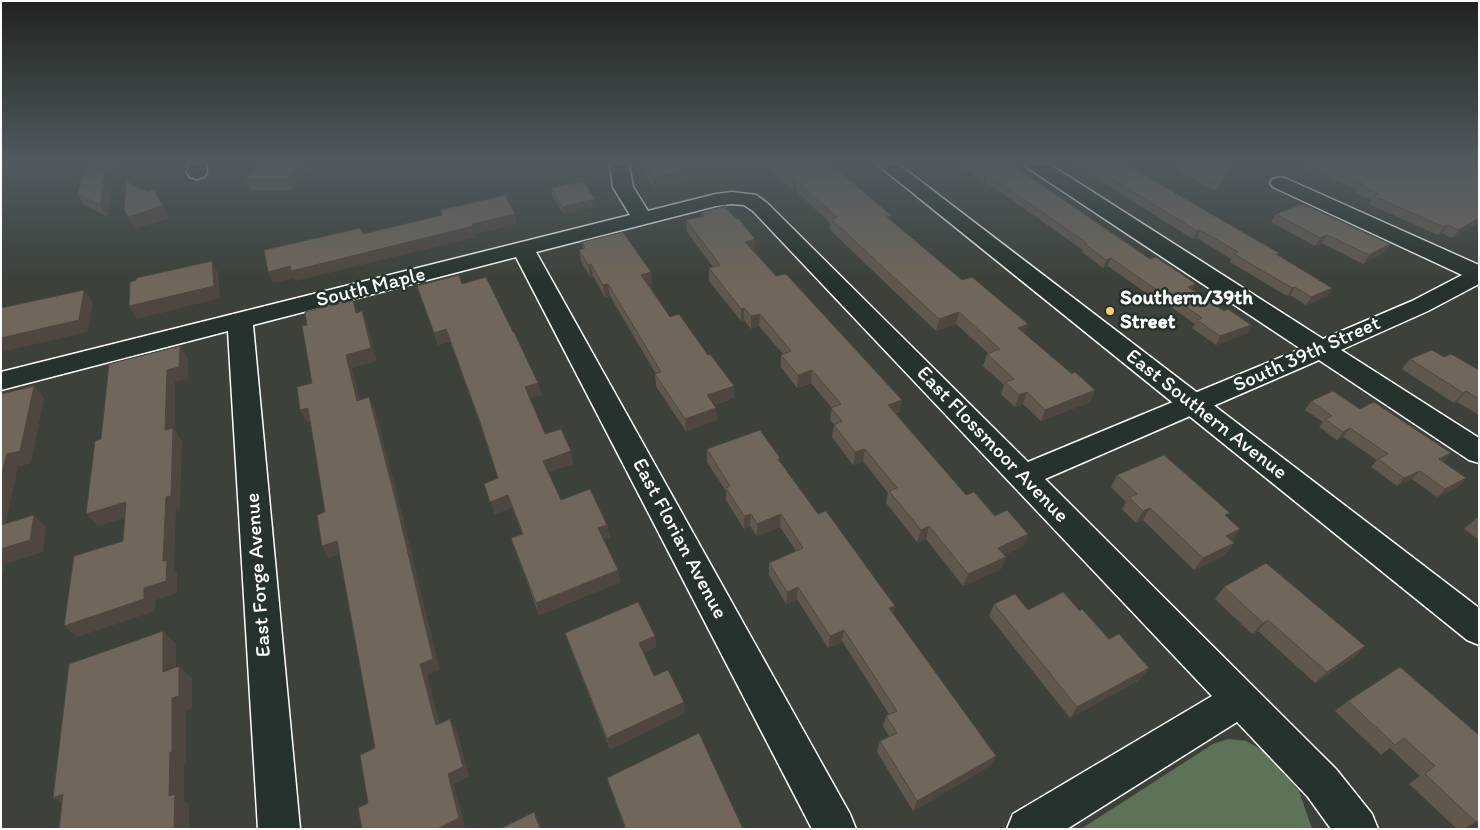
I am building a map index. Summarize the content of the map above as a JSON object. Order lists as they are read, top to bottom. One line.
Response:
{"streets":{"street":["South Maple","South 39th Street","East Southern Avenue","East Flossmoor Avenue","East Florian Avenue","East Forge Avenue"]},"crossings":[["South Maple","East Florian Avenue"],["South Maple","East Forge Avenue"],["South 39th Street","East Southern Avenue"],["South 39th Street","East Flossmoor Avenue"]],"places":["Southern/39th Street"]}
